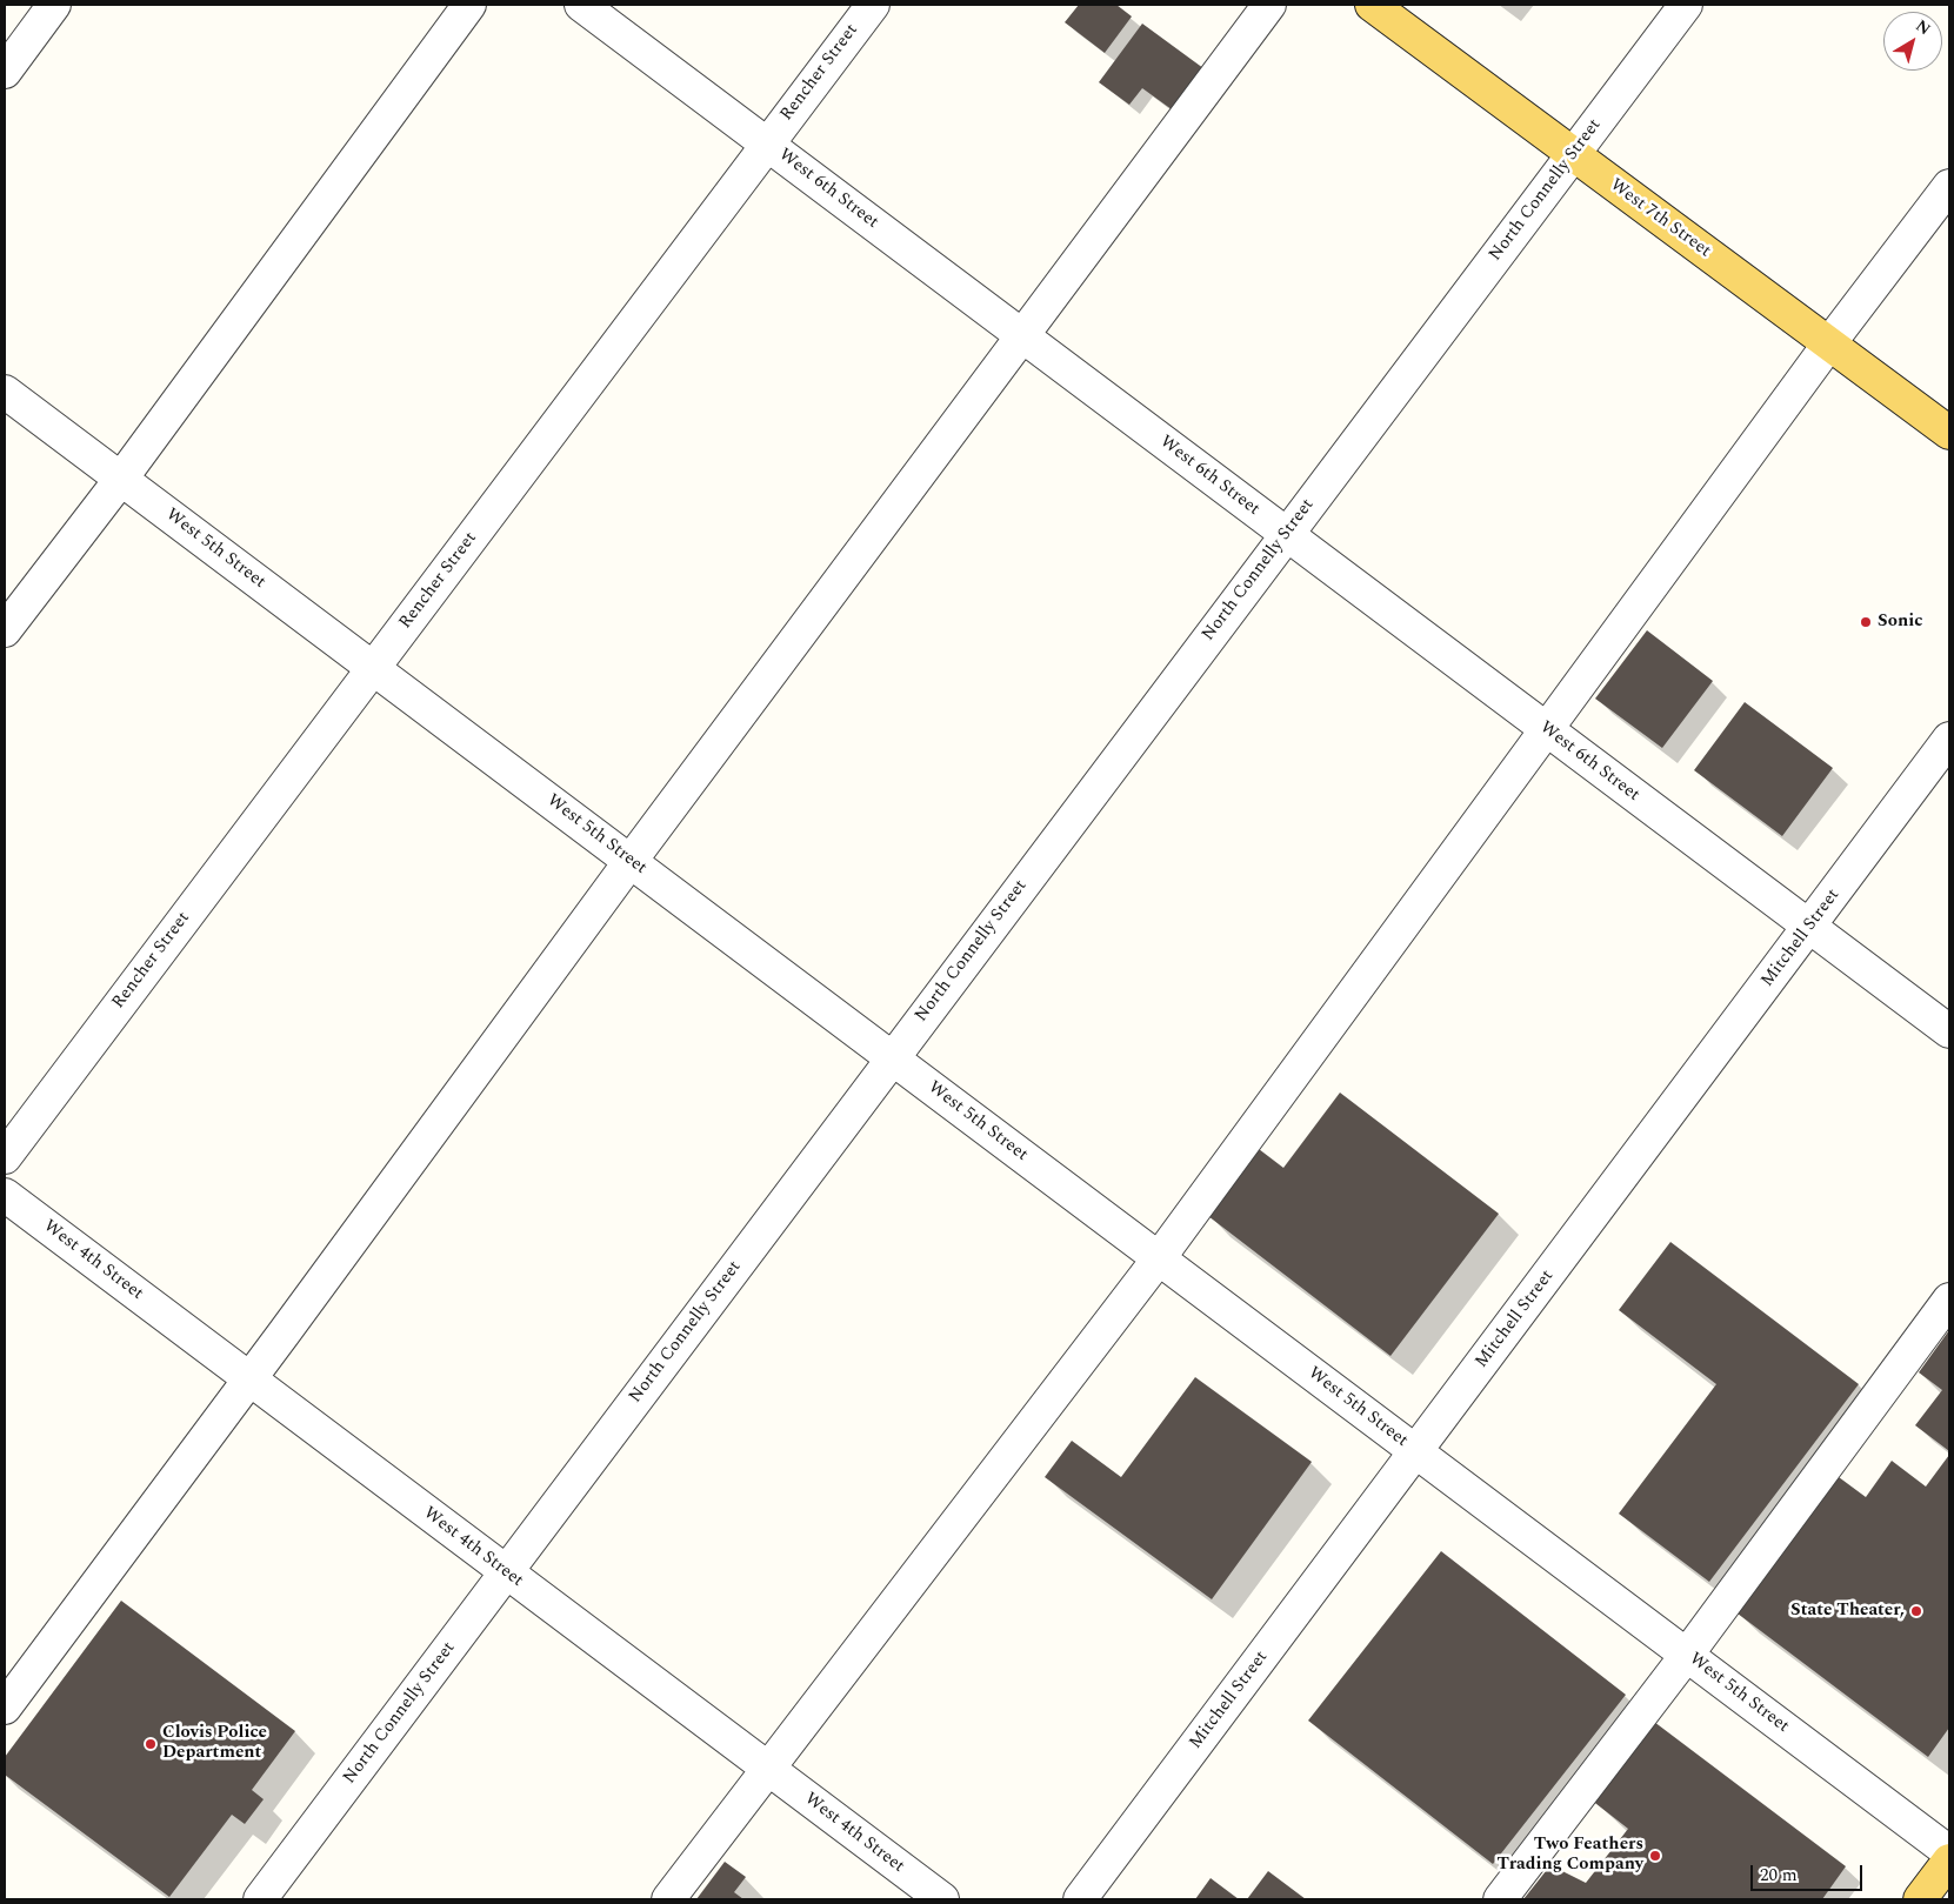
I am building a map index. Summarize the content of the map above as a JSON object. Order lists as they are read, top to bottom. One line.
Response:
{"streets":{"main road":["West 7th Street"],"street":["Rencher Street","West 6th Street","North Connelly Street","West 5th Street","Mitchell Street","West 4th Street"]},"crossings":[["Rencher Street","West 6th Street"],["Rencher Street","West 5th Street"],["West 6th Street","North Connelly Street"],["West 6th Street","Mitchell Street"],["North Connelly Street","West 7th Street"],["North Connelly Street","West 5th Street"],["North Connelly Street","West 4th Street"],["West 5th Street","Mitchell Street"]],"places":["Sonic","State Theater,","Clovis Police Department","Two Feathers Trading Company"],"scale_bar":"20 m","north":"top right"}
